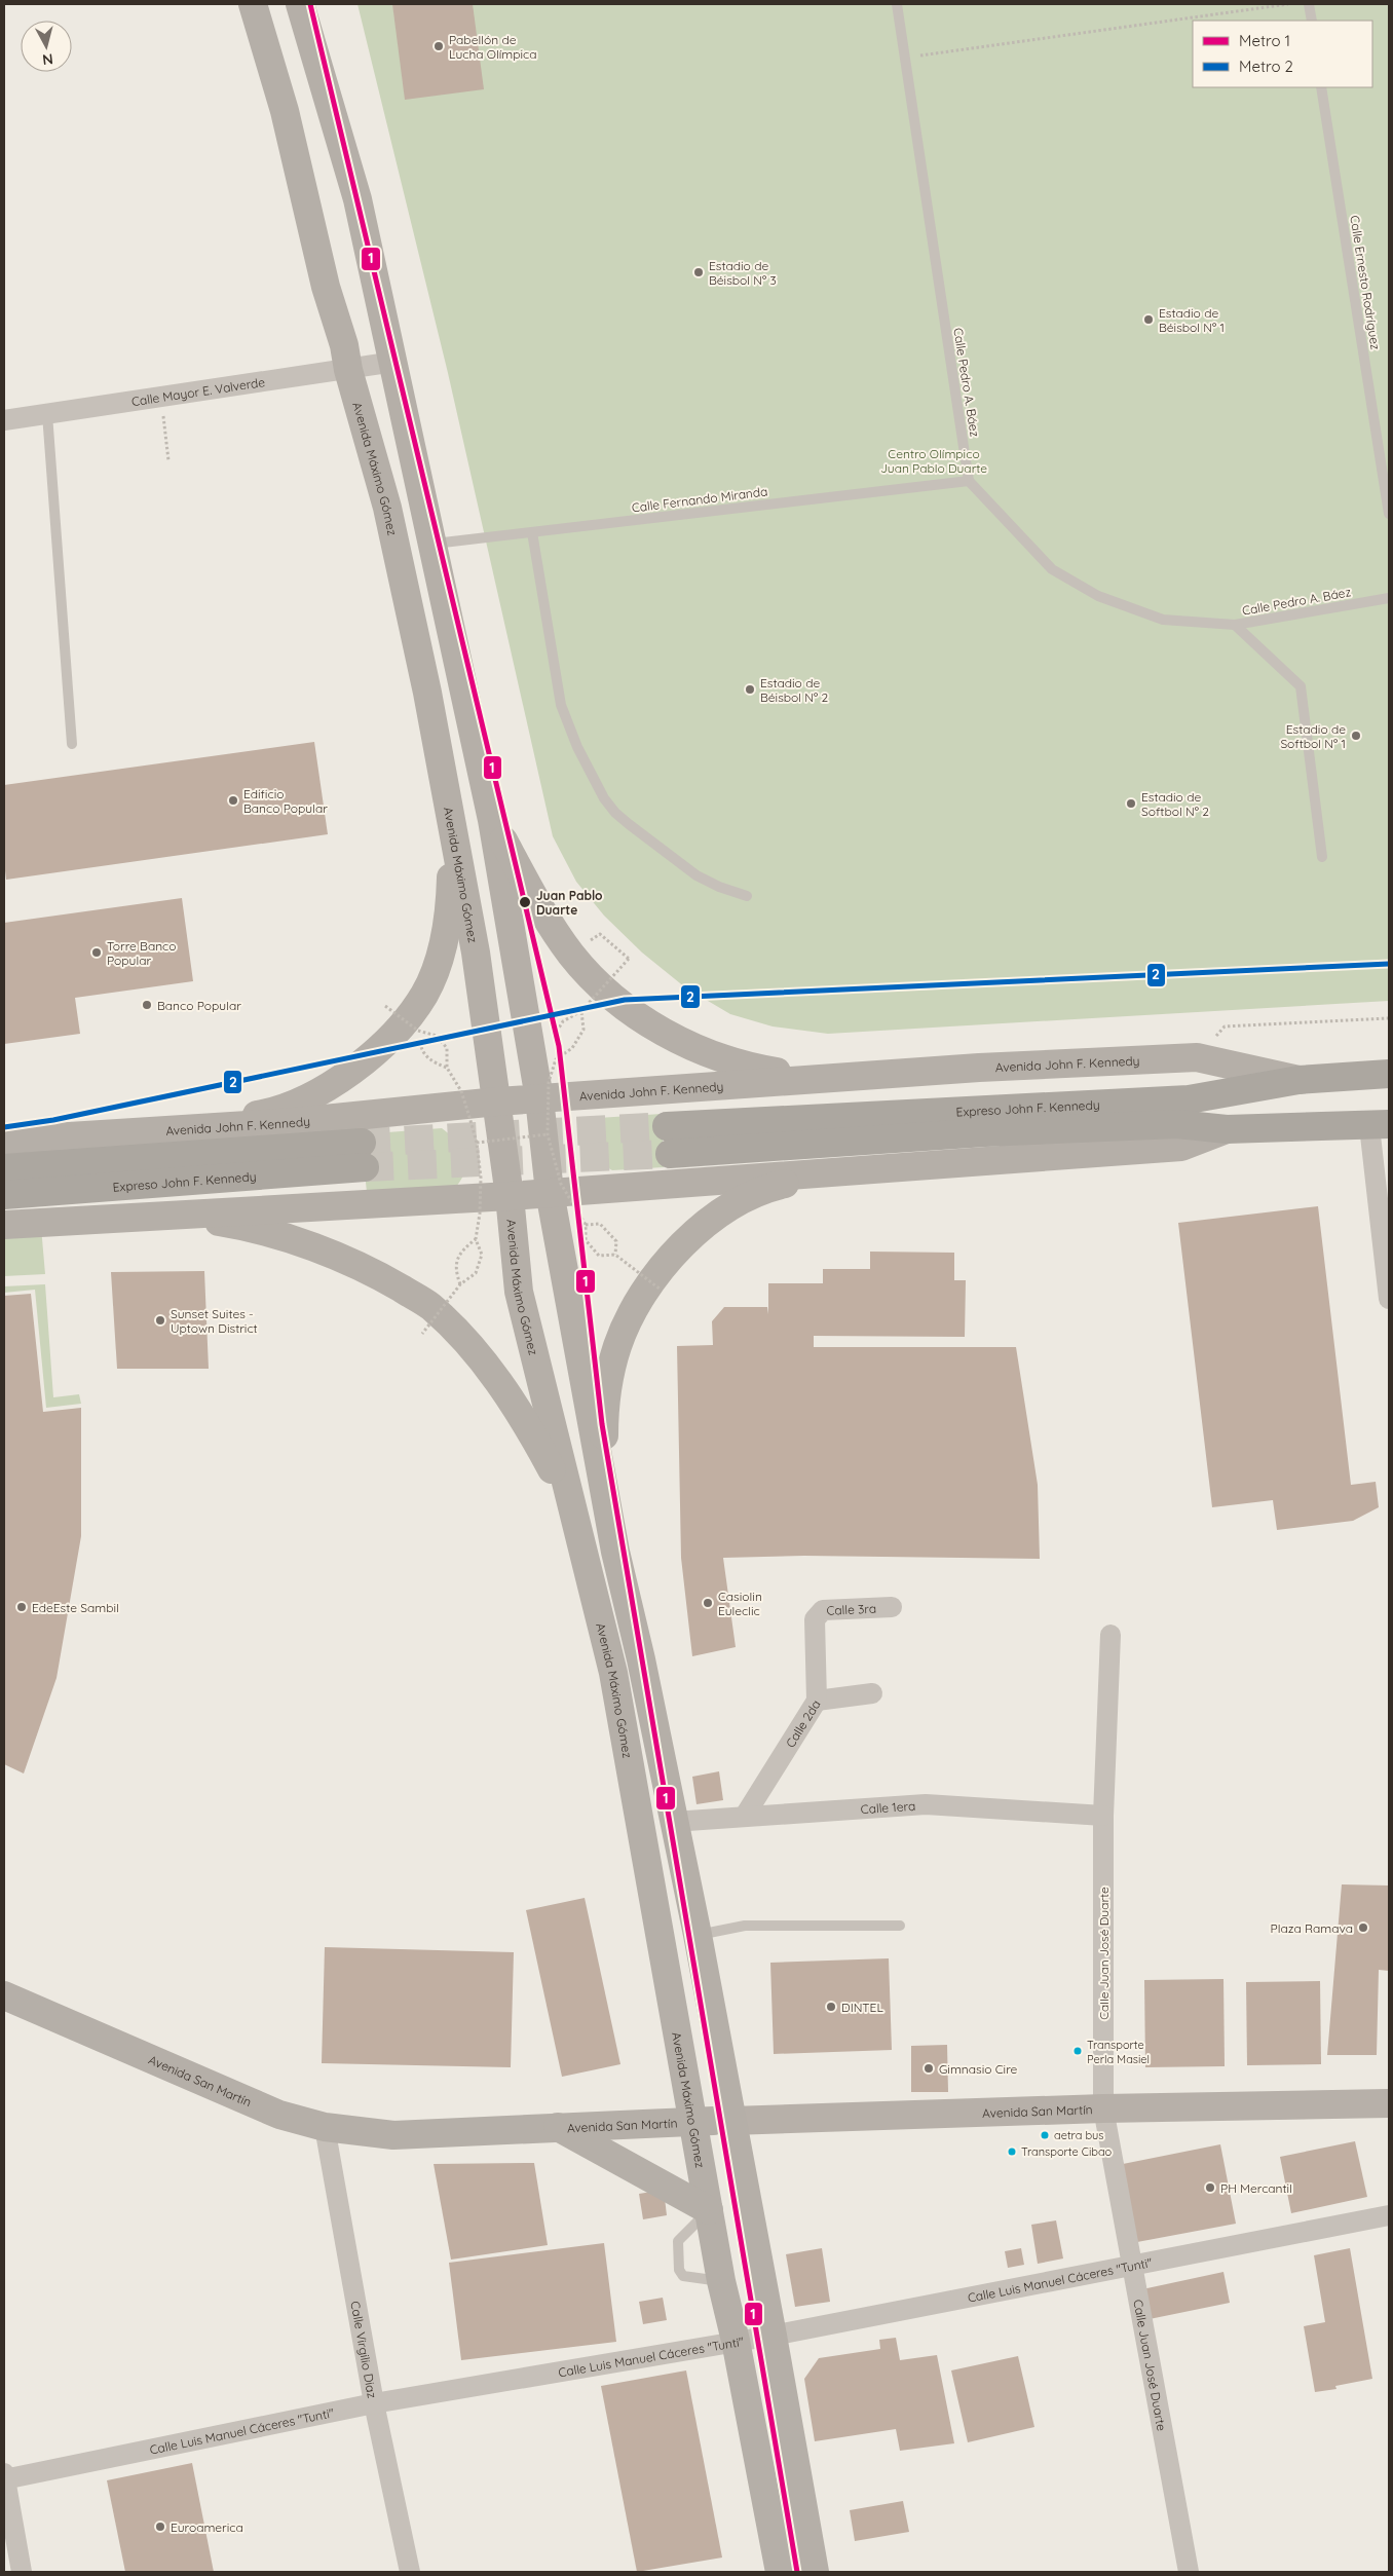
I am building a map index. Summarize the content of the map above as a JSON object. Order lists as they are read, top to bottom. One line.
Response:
{"streets":{"highway":["Expreso John F. Kennedy"],"main road":["Avenida Máximo Gómez","Avenida John F. Kennedy","Avenida San Martín"],"street":["Calle Mayor E. Valverde","Calle 3ra","Calle 2da","Calle 1era","Calle Juan José Duarte","Calle Luis Manuel Cáceres \"Tunti\"","Calle Virgilio Diaz"],"lane":["Calle Ernesto Rodríguez","Calle Pedro A. Báez","Calle Fernando Miranda"]},"crossings":[["Calle Pedro A. Báez","Calle Fernando Miranda"],["Calle Mayor E. Valverde","Avenida Máximo Gómez"],["Avenida Máximo Gómez","Avenida John F. Kennedy"],["Avenida Máximo Gómez","Avenida San Martín"],["Avenida Máximo Gómez","Calle Luis Manuel Cáceres \"Tunti\""],["Avenida John F. Kennedy","Expreso John F. Kennedy"],["Calle 3ra","Calle 2da"],["Calle 2da","Calle 1era"],["Calle 1era","Calle Juan José Duarte"],["Calle Juan José Duarte","Avenida San Martín"],["Calle Juan José Duarte","Calle Luis Manuel Cáceres \"Tunti\""],["Avenida San Martín","Calle Virgilio Diaz"],["Calle Luis Manuel Cáceres \"Tunti\"","Calle Virgilio Diaz"]],"parks":["Centro Olímpico Juan Pablo Duarte"],"places":["Pabellón de Lucha Olímpica","Estadio de Béisbol Nº 3","Estadio de Béisbol Nº 1","Estadio de Béisbol Nº 2","Estadio de Softbol Nº 1","Edificio Banco Popular","Estadio de Softbol Nº 2","Juan Pablo Duarte","Torre Banco Popular","Banco Popular","Sunset Suites - Uptown District","Casiolin Euleclic","EdeEste Sambil","Plaza Ramava","DINTEL","Transporte Perla Masiel","Gimnasio Cire","aetra bus","Transporte Cibao","PH Mercantil","Euroamerica"],"lines":["metro line 1","metro line 2"],"legend":["Metro 1","Metro 2"],"north":"bottom"}
